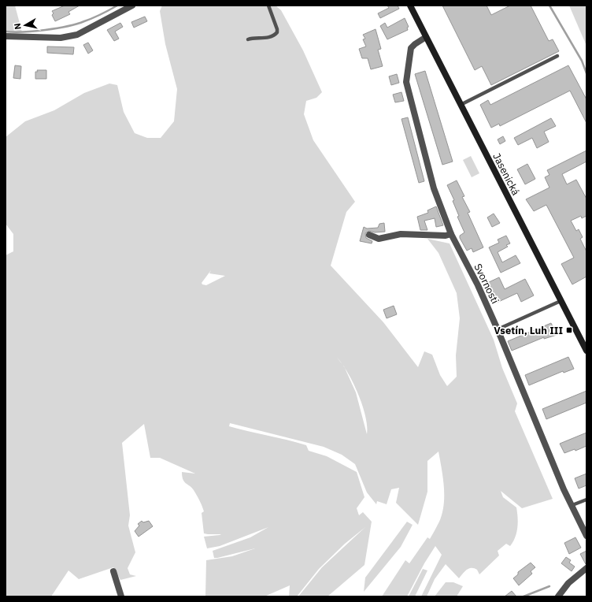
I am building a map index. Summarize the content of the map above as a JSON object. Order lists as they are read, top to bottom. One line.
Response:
{"streets":{"street":["Jasenická","Svornosti"]},"crossings":[["Jasenická","Svornosti"]],"places":{"transit":["Vsetín, Luh III"]},"north":"left"}
